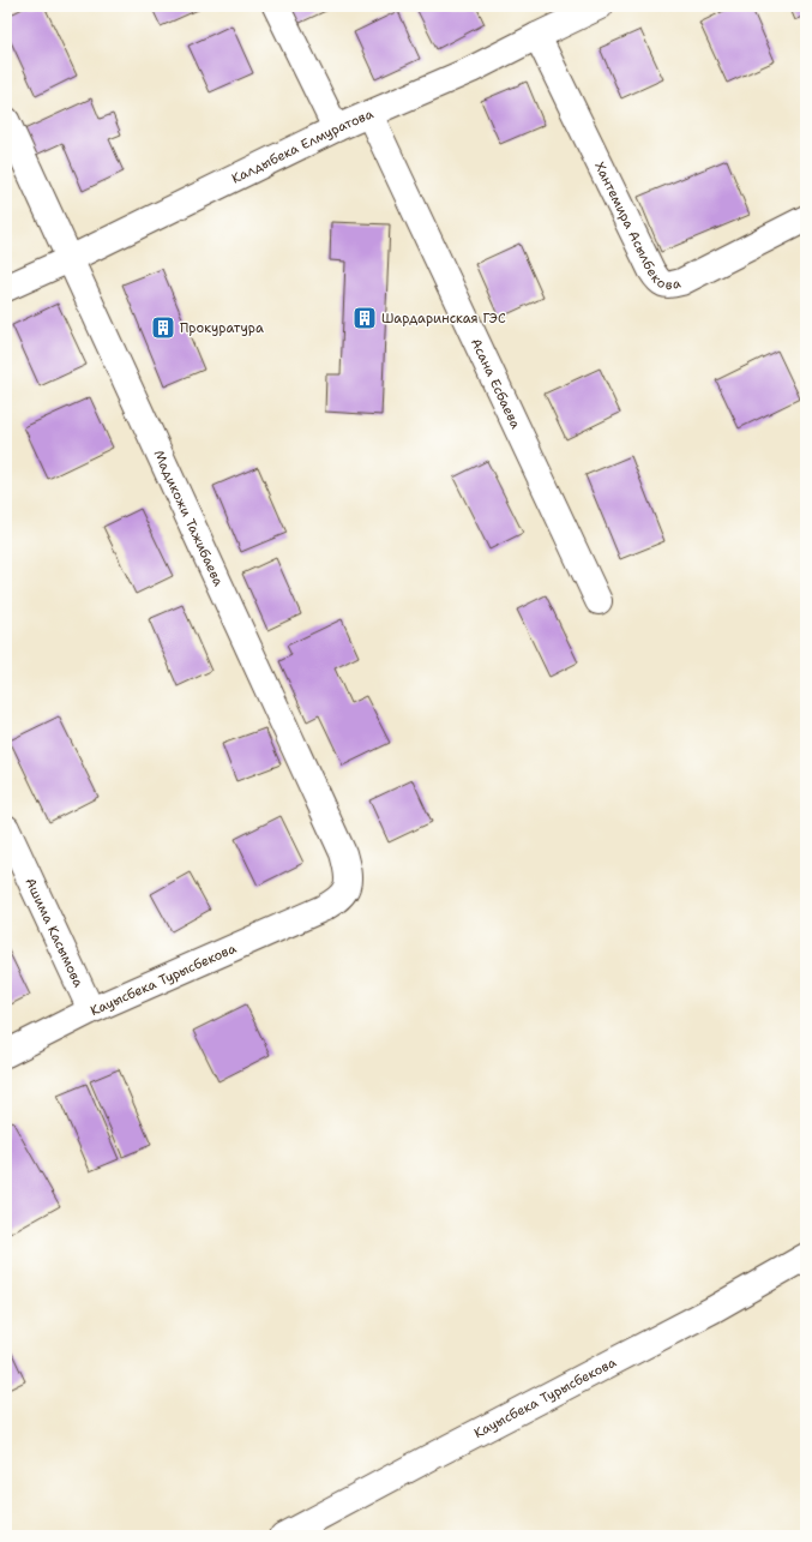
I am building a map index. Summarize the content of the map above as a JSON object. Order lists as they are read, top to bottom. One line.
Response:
{"streets":{"street":["Калдыбека Елмуратова","Хантемира Асылбекова","Асана Есбаева","Мадикожи Тажибаева","Ашима Касымова","Кауысбека Турысбекова"]},"crossings":[["Калдыбека Елмуратова","Хантемира Асылбекова"],["Калдыбека Елмуратова","Асана Есбаева"],["Калдыбека Елмуратова","Мадикожи Тажибаева"],["Мадикожи Тажибаева","Кауысбека Турысбекова"],["Ашима Касымова","Кауысбека Турысбекова"]],"places":{"building":["Шардаринская ГЭС","Прокуратура"]}}
